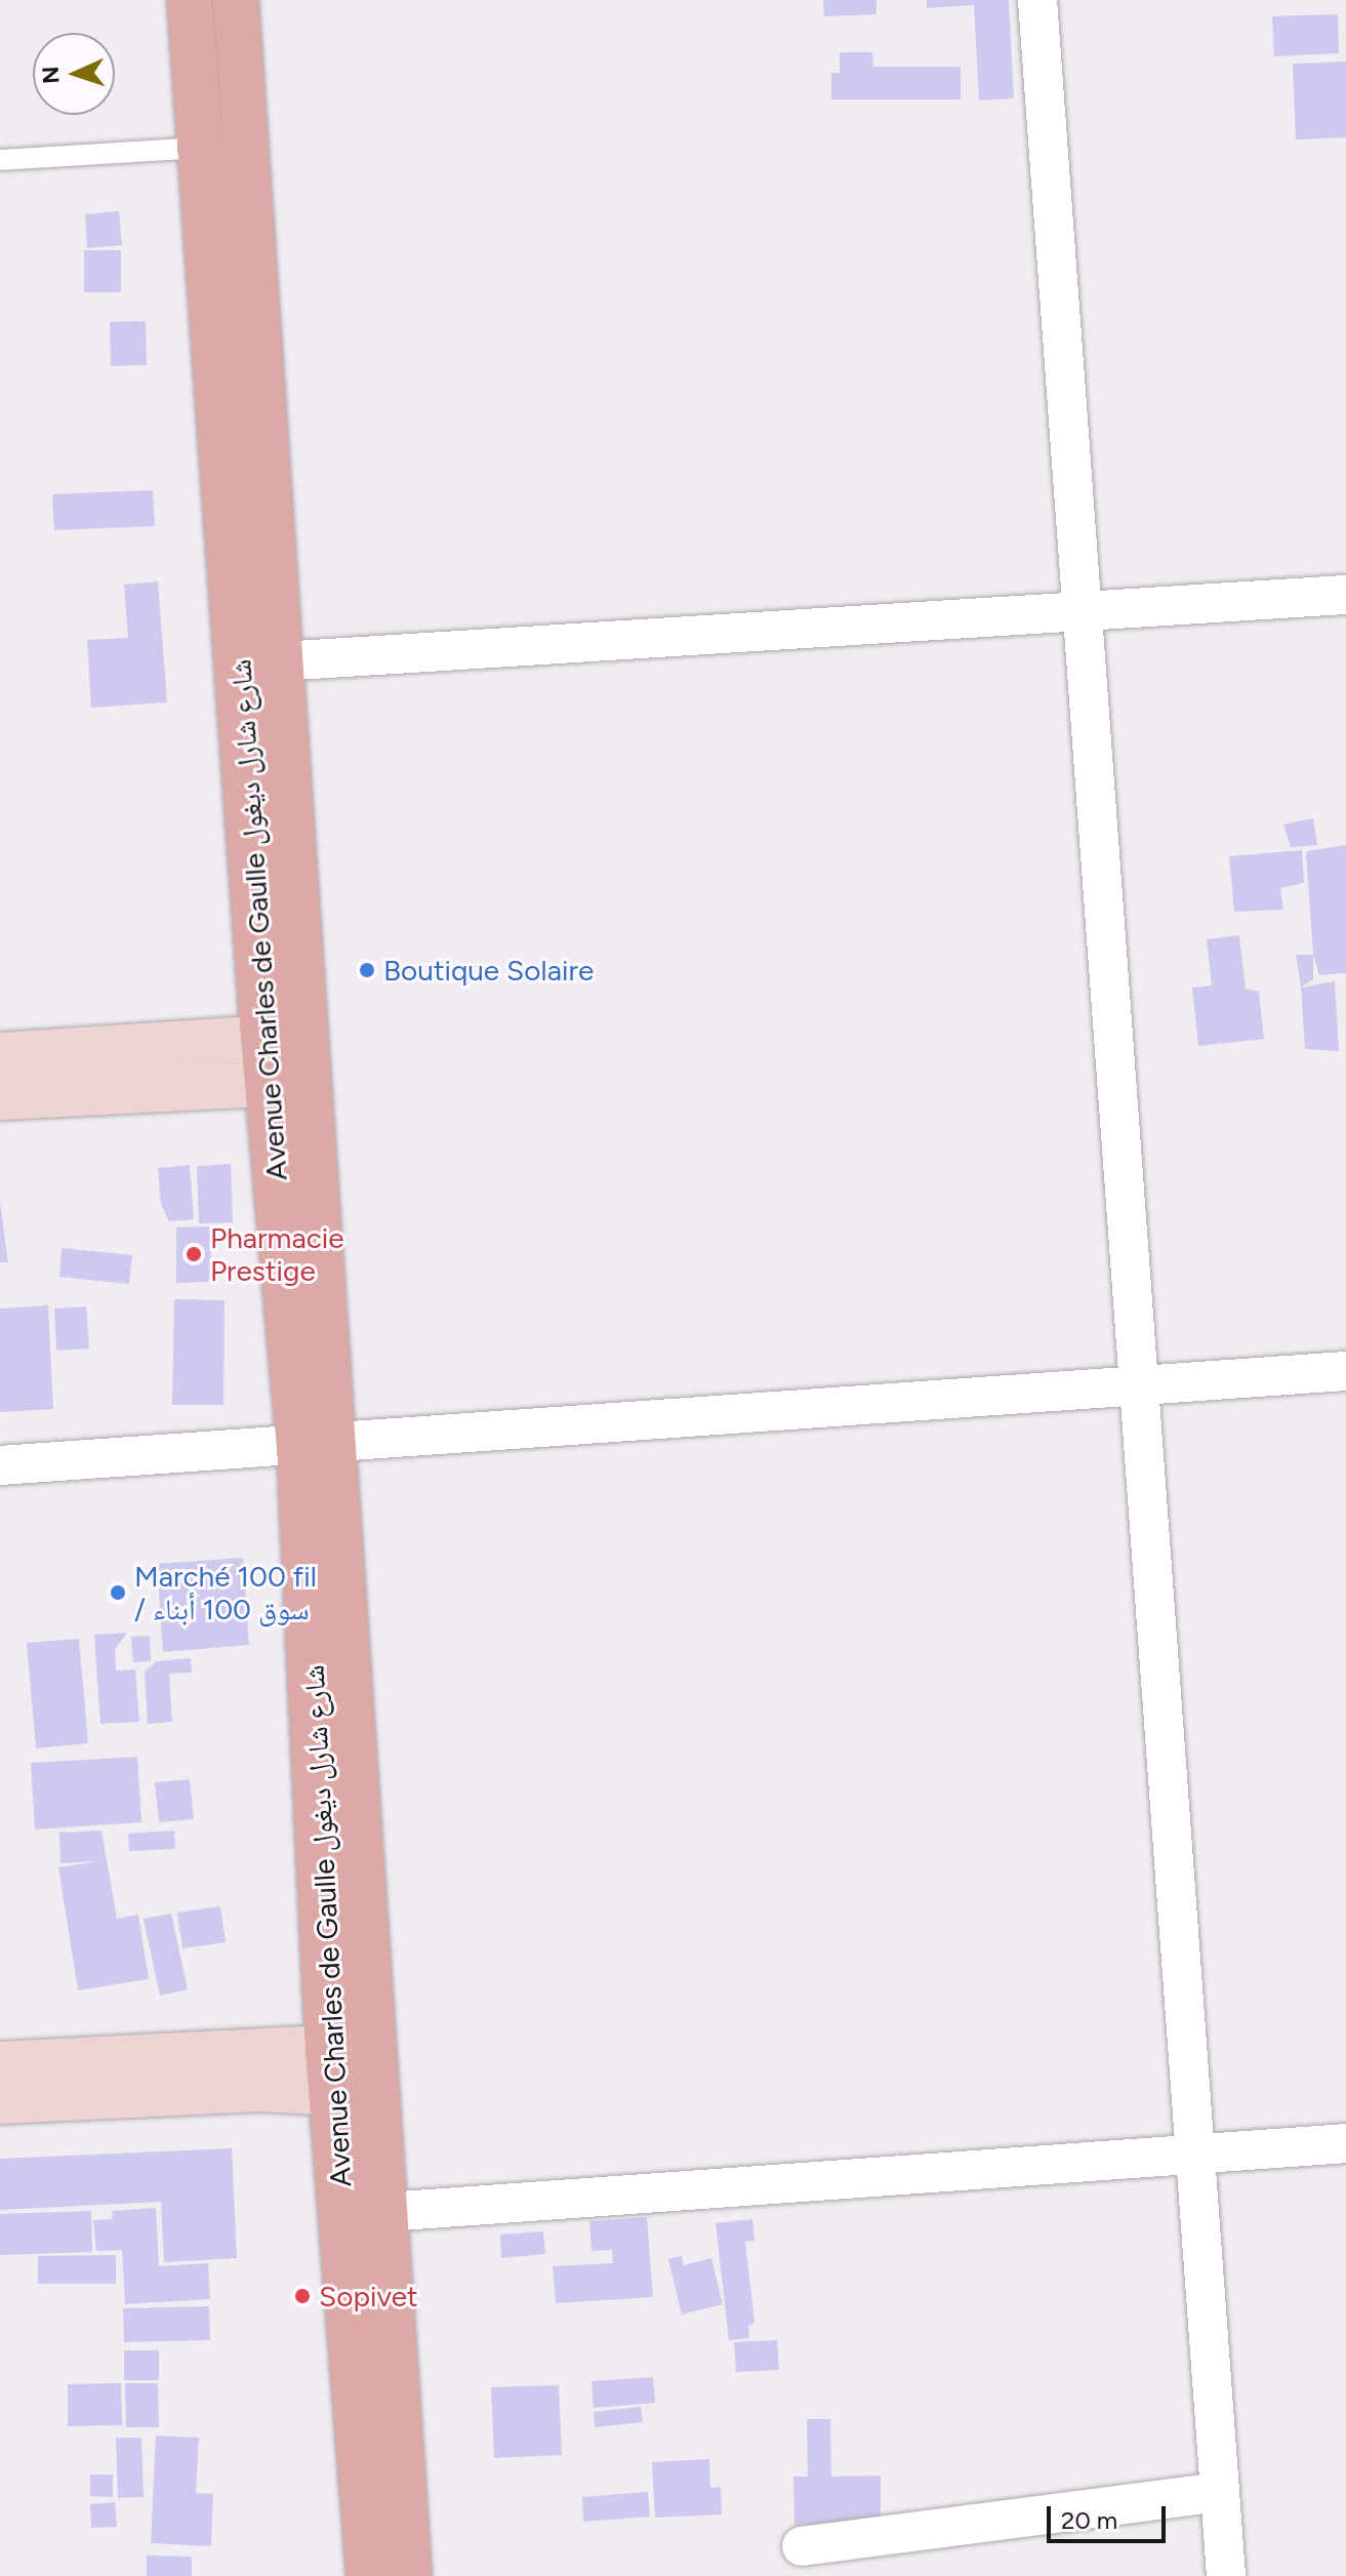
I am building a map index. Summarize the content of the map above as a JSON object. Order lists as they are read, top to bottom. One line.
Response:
{"streets":{"main road":["Avenue Charles de Gaulle شارع شارل ديغول"]},"places":["Boutique Solaire","Pharmacie Prestige","Marché 100 fil / سوق 100 أبناء","Sopivet"],"scale_bar":"20 m","north":"left"}
